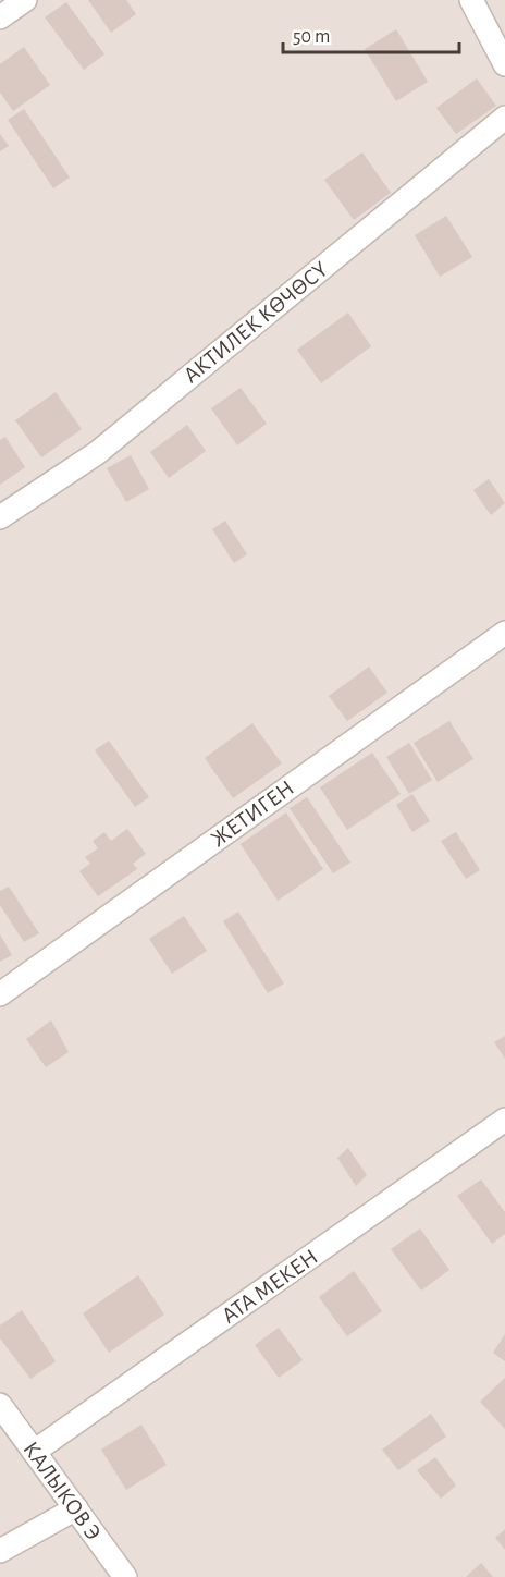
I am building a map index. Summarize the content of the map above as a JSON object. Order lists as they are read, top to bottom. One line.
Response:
{"streets":{"street":["АКТИЛЕК КӨЧӨСҮ","ЖЕТИГЕН","АТА МЕКЕН","КАЛЫКОВ Э"]},"crossings":[["АТА МЕКЕН","КАЛЫКОВ Э"]],"scale_bar":"50 m"}
